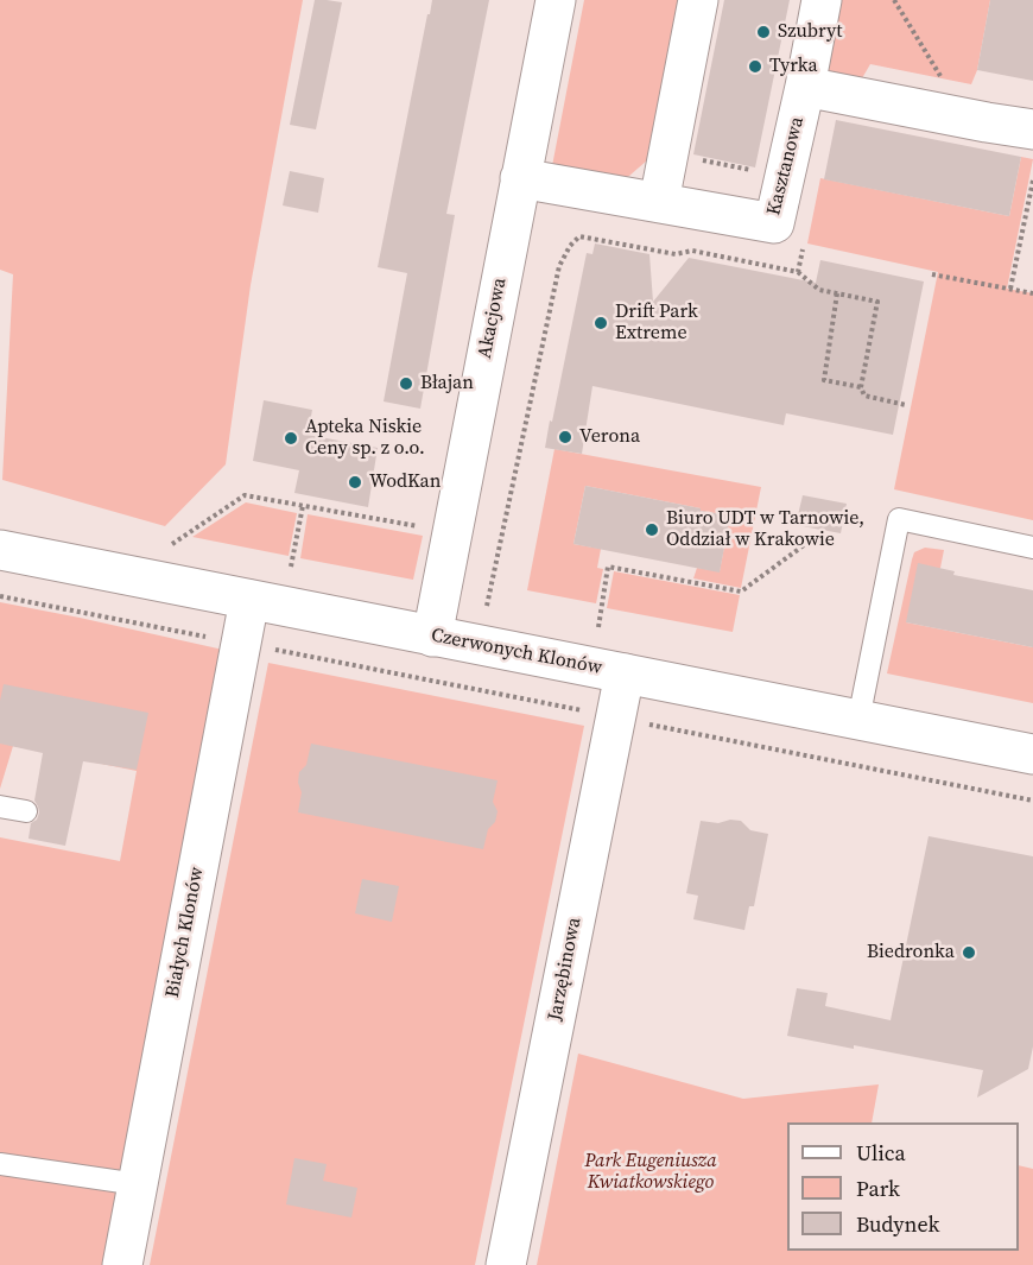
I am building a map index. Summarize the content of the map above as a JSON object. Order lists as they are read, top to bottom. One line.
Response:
{"streets":{"street":["Kasztanowa","Akacjowa","Czerwonych Klonów","Białych Klonów","Jarzębinowa"]},"crossings":[["Kasztanowa","Akacjowa"],["Akacjowa","Czerwonych Klonów"],["Czerwonych Klonów","Białych Klonów"],["Czerwonych Klonów","Jarzębinowa"]],"parks":["Park Eugeniusza Kwiatkowskiego"],"places":["Szubryt","Tyrka","Drift Park Extreme","Błajan","Verona","Apteka Niskie Ceny sp. z o.o.","WodKan","Biuro UDT w Tarnowie, Oddział w Krakowie","Biedronka"],"legend":["Ulica","Park","Budynek"]}
